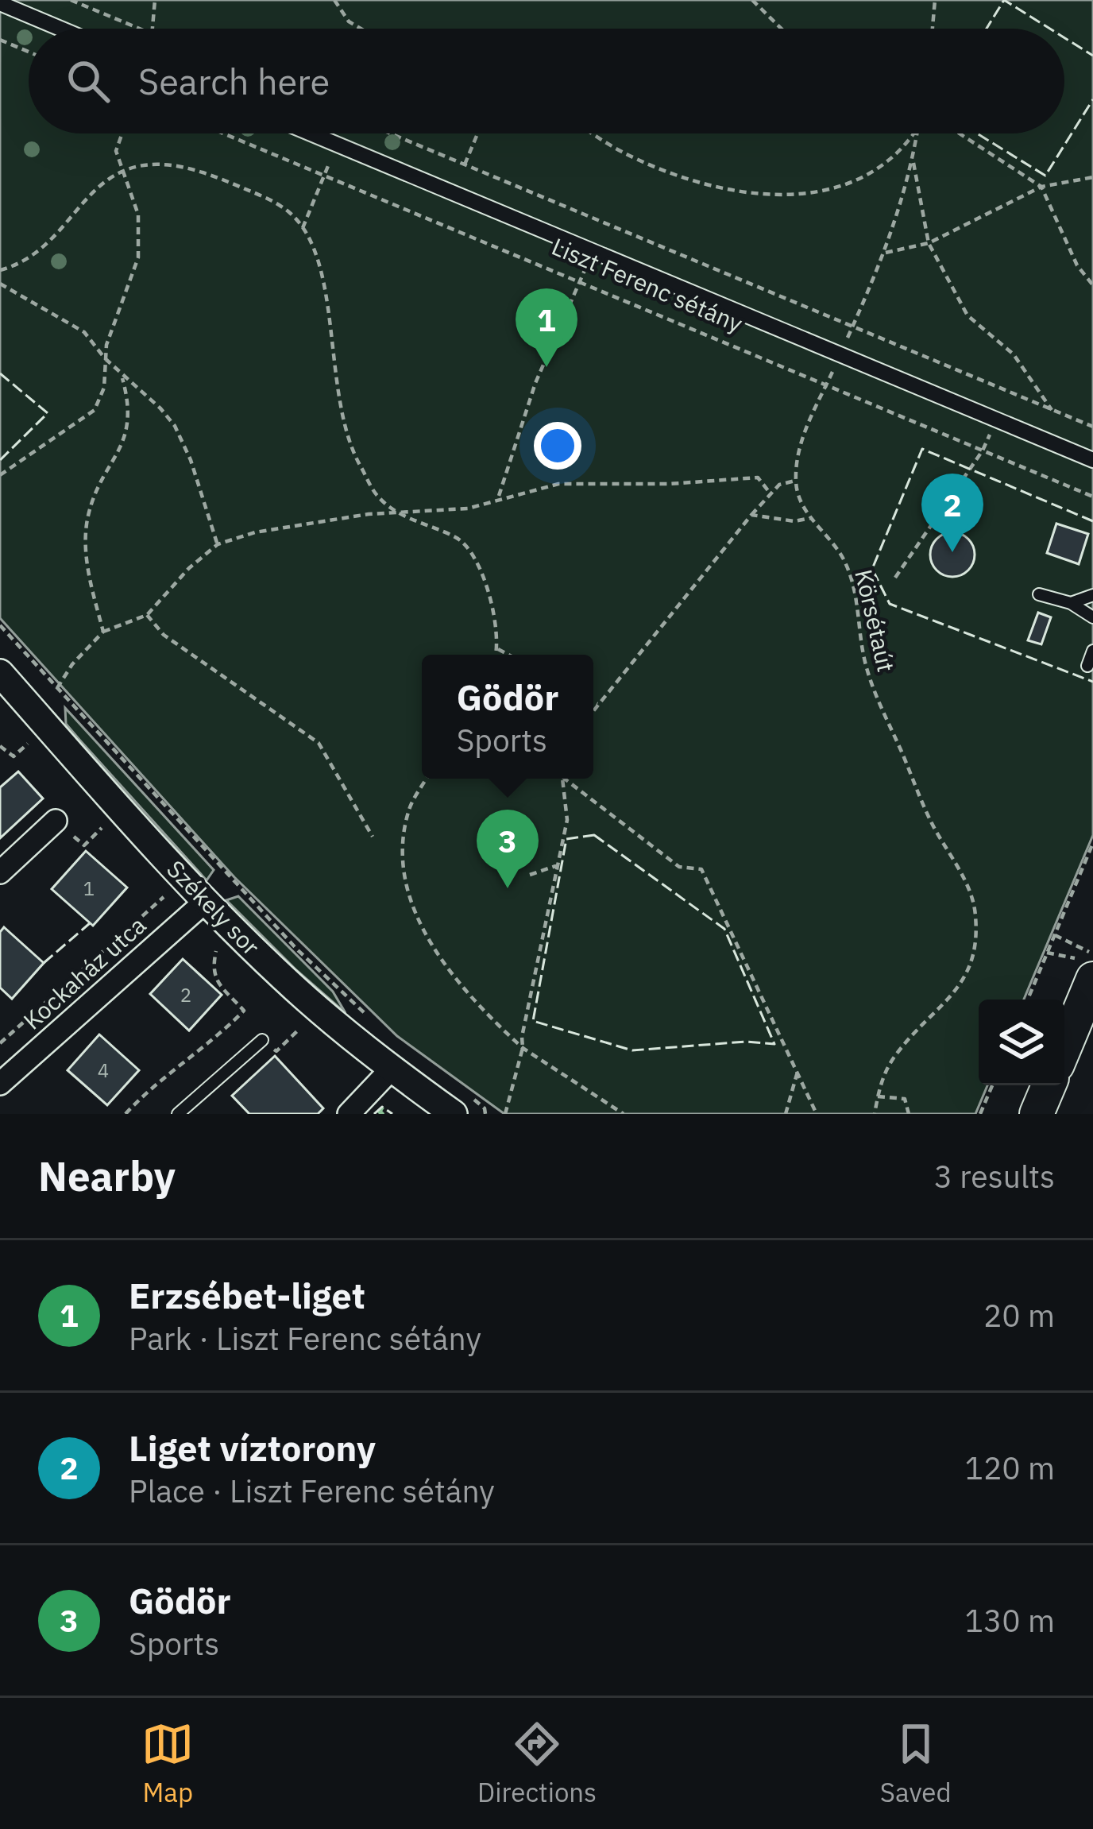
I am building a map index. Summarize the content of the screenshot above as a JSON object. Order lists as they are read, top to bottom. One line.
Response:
{"streets":{"street":["Liszt Ferenc sétány","Székely sor","Kockaház utca"],"path":["Körsétaút"]},"crossings":[["Székely sor","Kockaház utca"]],"house_numbers":["1","2","4"],"page":{"search":"Search here","pins":["1","2","3"],"popup":["Gödör","Sports"],"heading":["Nearby","3 results"],"list":[{"mark":"1","name":"Erzsébet-liget","note":"Park · Liszt Ferenc sétány","value":"20 m"},{"mark":"2","name":"Liget víztorony","note":"Place · Liszt Ferenc sétány","value":"120 m"},{"mark":"3","name":"Gödör","note":"Sports","value":"130 m"}],"nav":["Map","Directions","Saved"]}}
